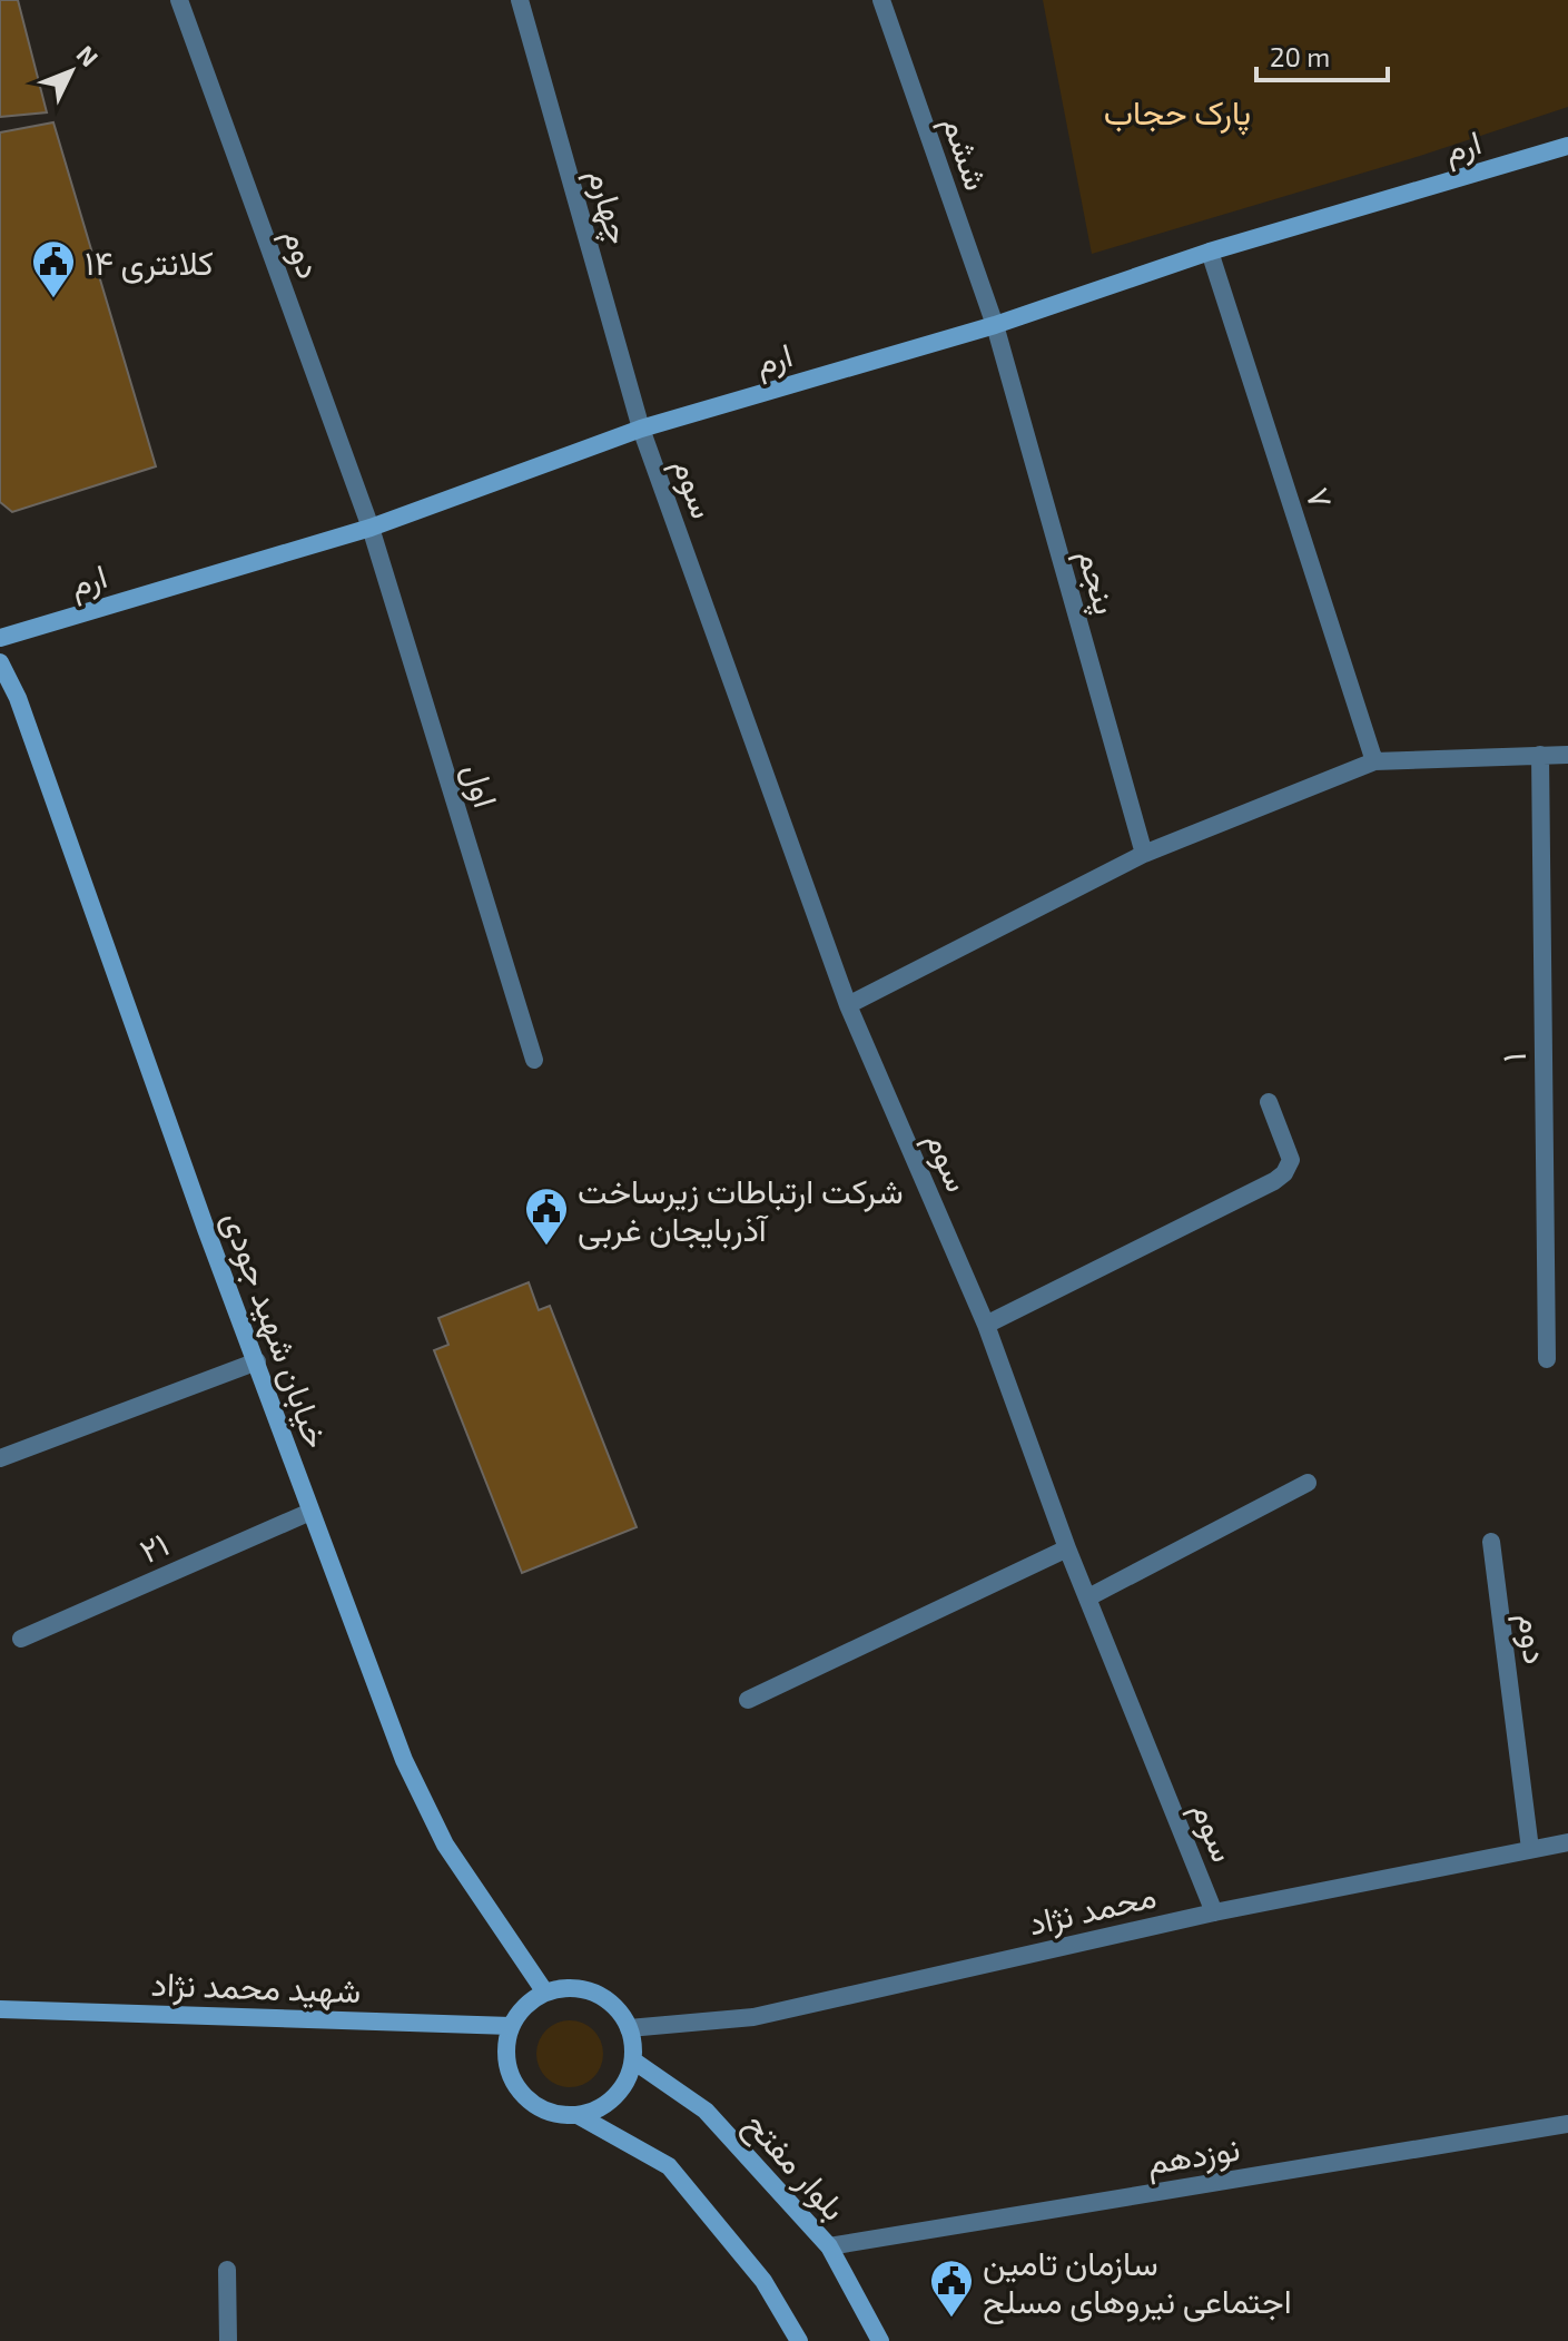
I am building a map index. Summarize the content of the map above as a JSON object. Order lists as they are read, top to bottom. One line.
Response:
{"streets":{"street":["ارم","ششم","چهارم","دوم","سوم","۷","پنجم","اول","۱","خیابان شهید جودی","۲۱","محمد نژاد","شهید محمد نژاد","نوزدهم","بلوار مفتح"]},"crossings":[["ارم","ششم"],["ارم","چهارم"],["ارم","دوم"],["ارم","سوم"],["ارم","۷"],["ارم","پنجم"],["ارم","اول"],["ششم","پنجم"],["چهارم","سوم"],["دوم","اول"],["دوم","محمد نژاد"],["سوم","محمد نژاد"],["خیابان شهید جودی","۲۱"],["خیابان شهید جودی","محمد نژاد"],["خیابان شهید جودی","شهید محمد نژاد"],["خیابان شهید جودی","بلوار مفتح"],["محمد نژاد","شهید محمد نژاد"],["محمد نژاد","بلوار مفتح"],["شهید محمد نژاد","بلوار مفتح"],["نوزدهم","بلوار مفتح"]],"parks":["پارک حجاب"],"places":{"public building":["کلانتری ۱۴","شرکت ارتباطات زیرساخت آذربایجان غربی","سازمان تامین اجتماعی نیروهای مسلح"]},"scale_bar":"20 m","north":"top right"}
